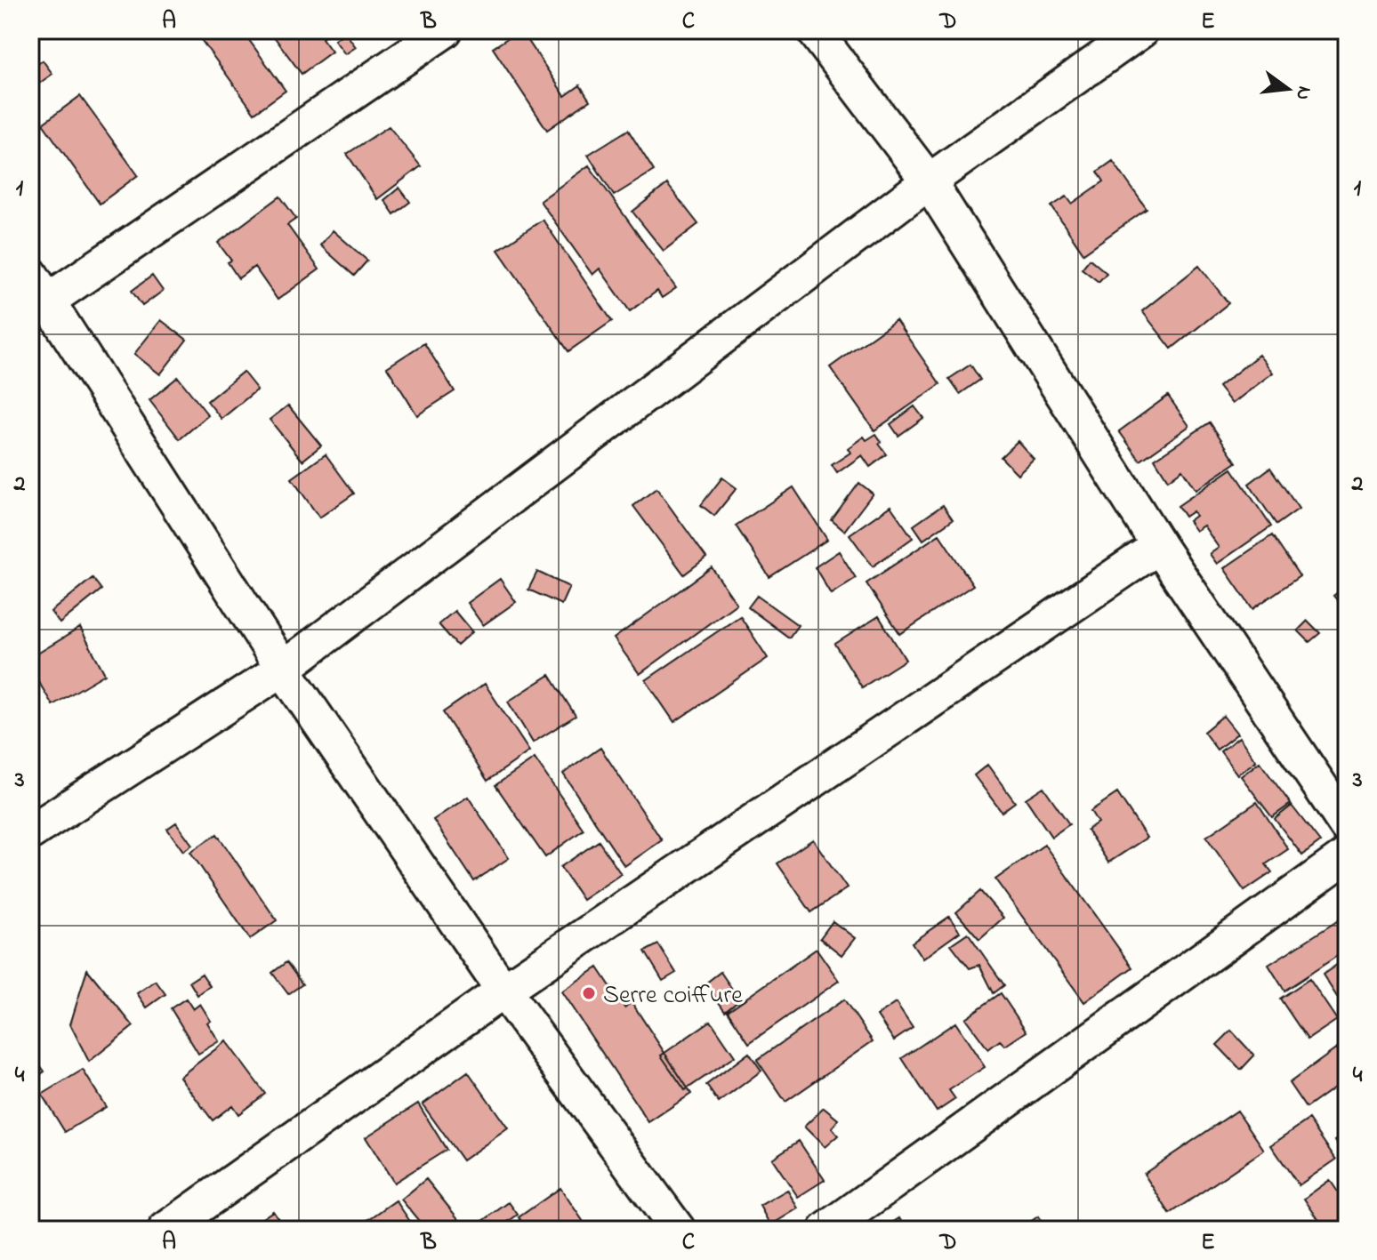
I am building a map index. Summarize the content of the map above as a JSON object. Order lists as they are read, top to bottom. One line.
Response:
{"places":["Serre coiffure"],"north":"right","grid":{"columns":["A","B","C","D","E"],"rows":["1","2","3","4"]}}
